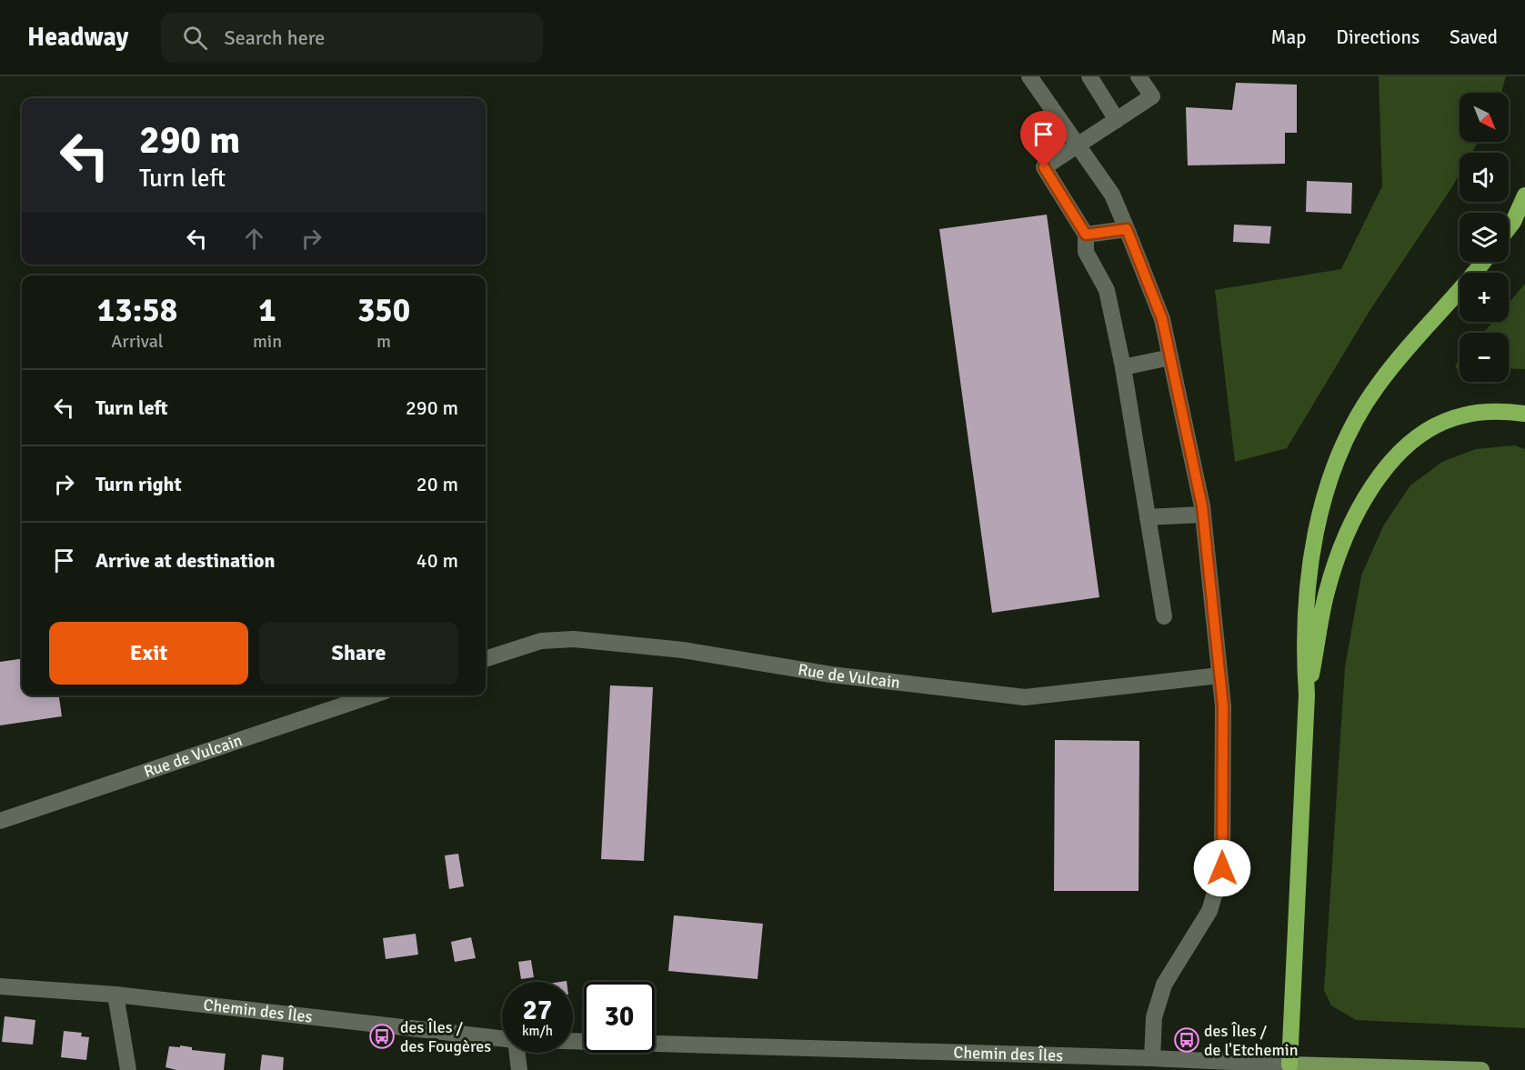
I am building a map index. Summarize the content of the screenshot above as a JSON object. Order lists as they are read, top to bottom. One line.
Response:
{"streets":{"main road":["Chemin des Îles"],"street":["Rue de Vulcain"]},"places":{"bus stop":["des Îles / des Fougères","des Îles / de l'Etchemin"]},"north":"bottom right","page":{"header":"Headway","search":"Search here","nav":["Map","Directions","Saved"],"map_buttons":["+","−"],"turn":["290 m","Turn left"],"eta":["13:58","Arrival","1","min","350","m"],"list":[{"name":"Turn left","value":"290 m"},{"name":"Turn right","value":"20 m"},{"name":"Arrive at destination","value":"40 m"}],"buttons":["Exit","Share"],"speed":"27 km/h","limit":"30"}}
